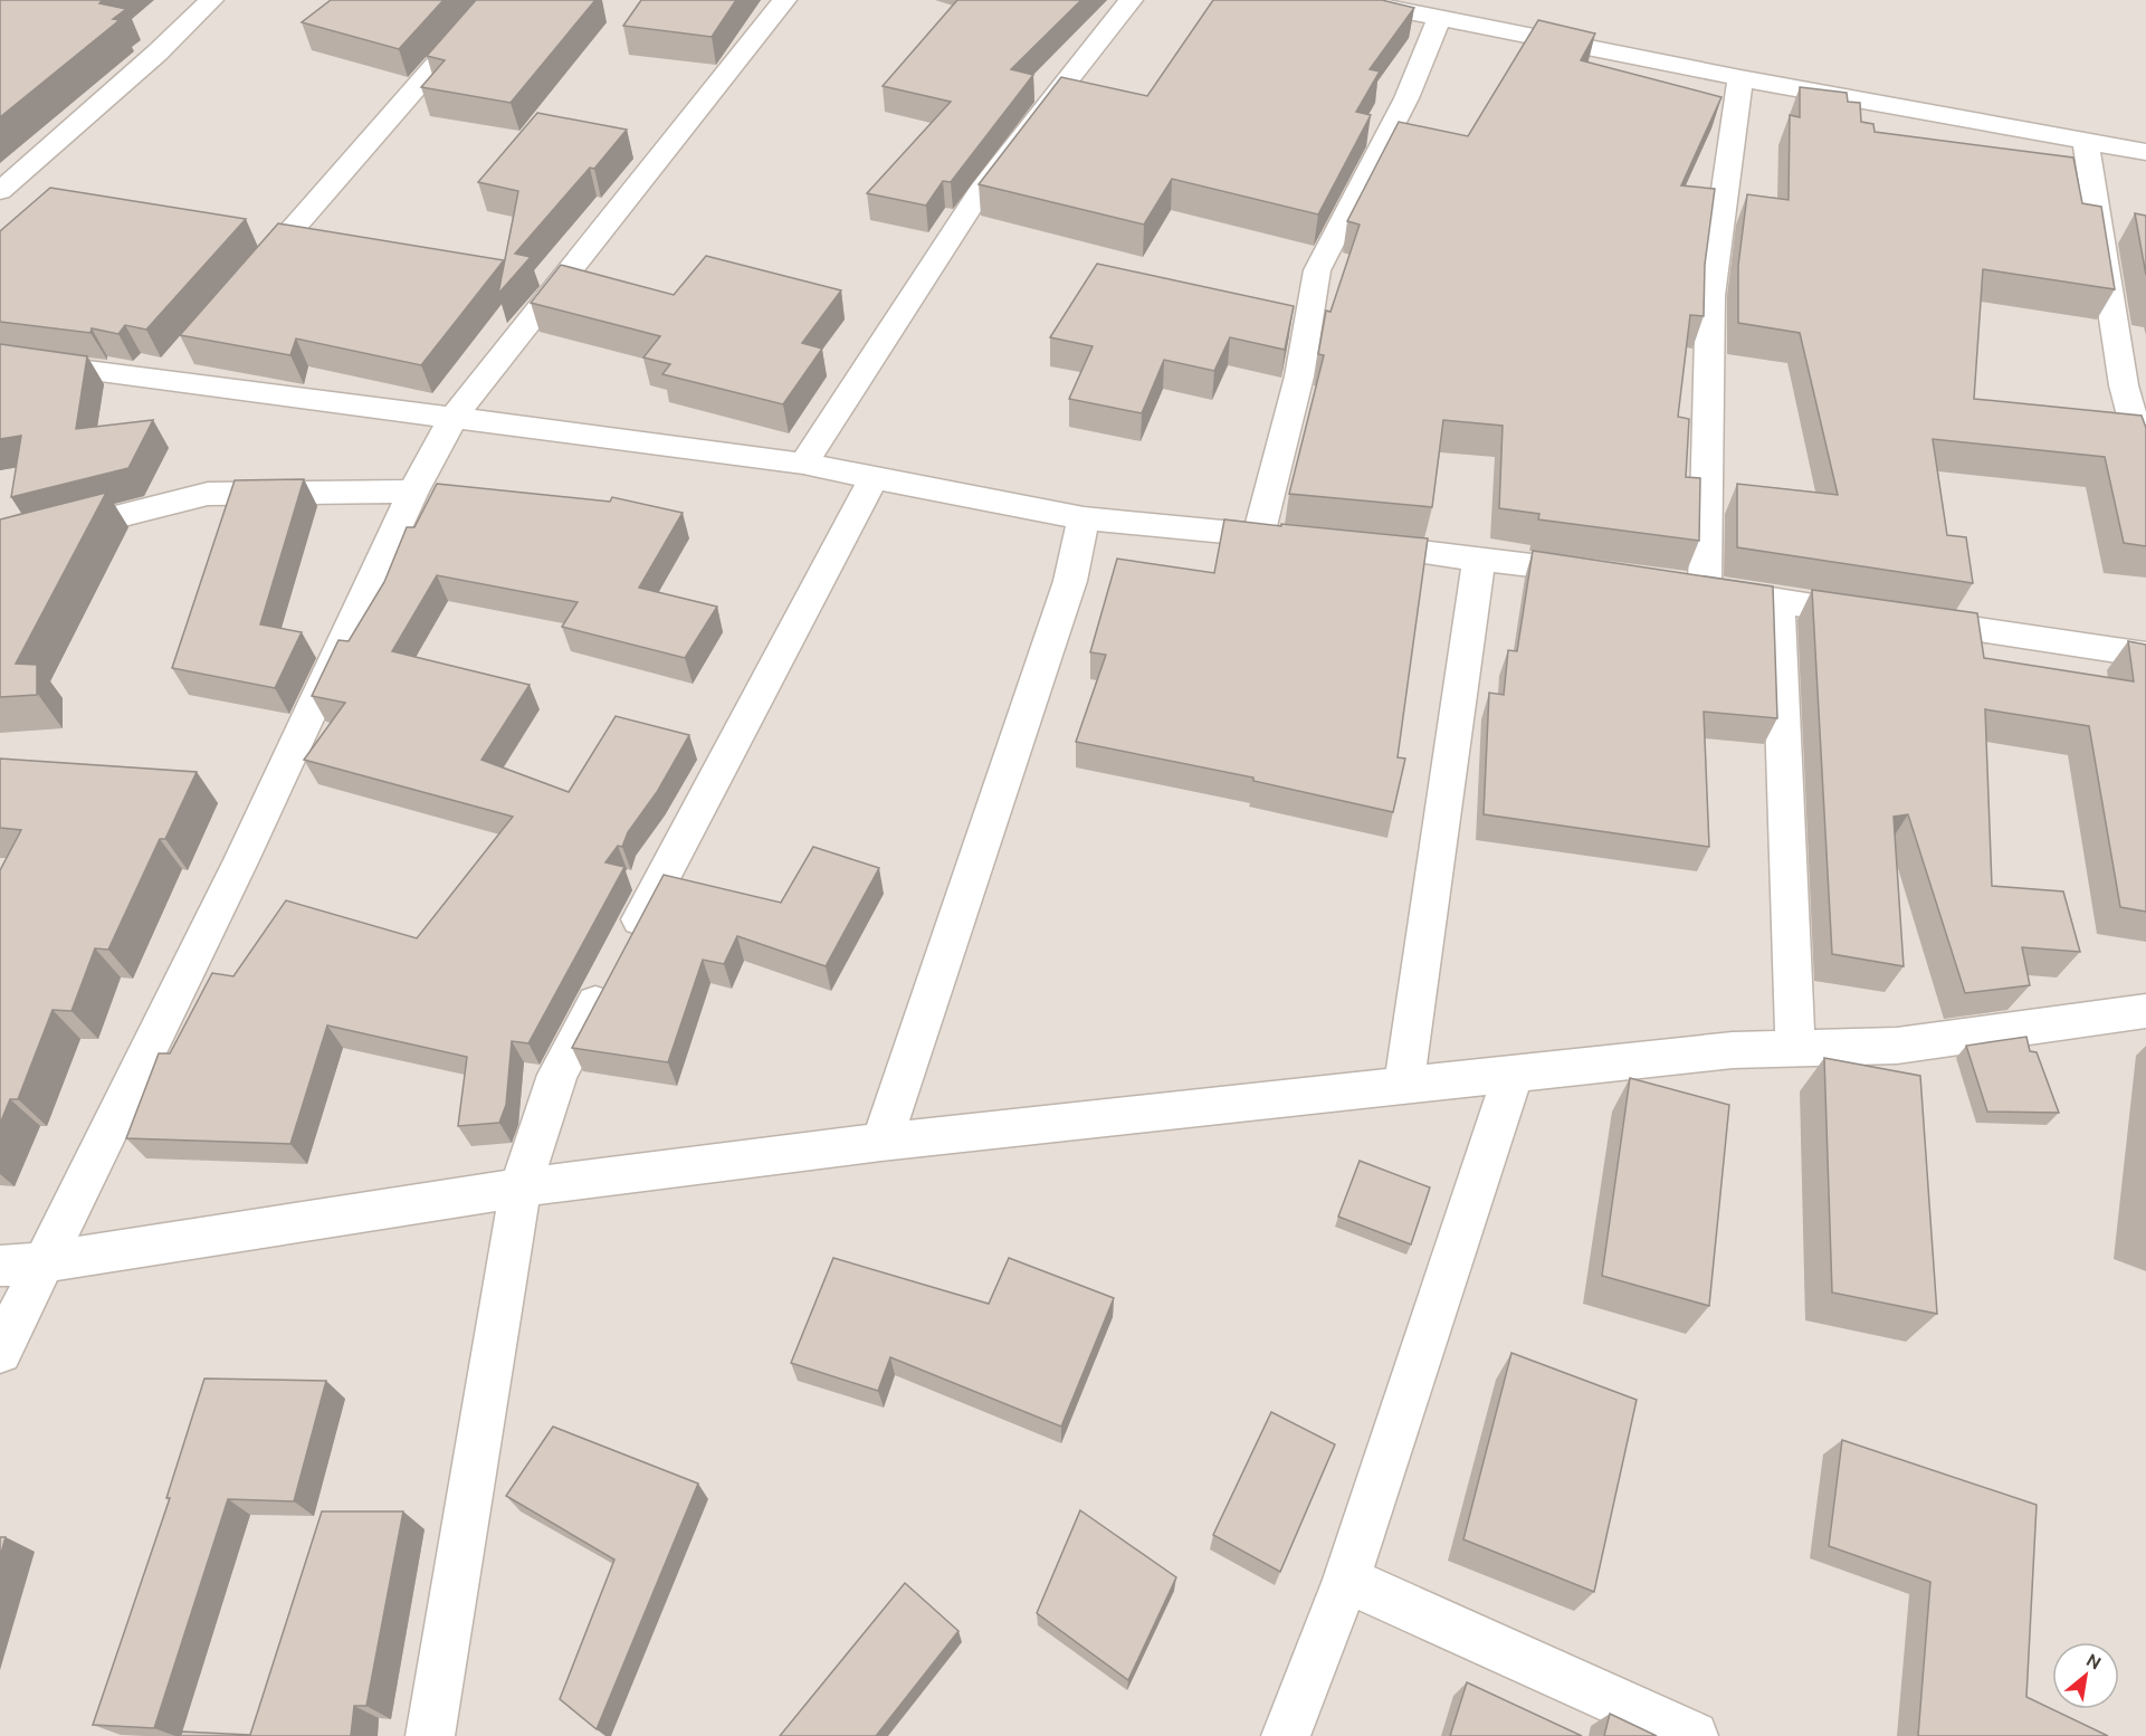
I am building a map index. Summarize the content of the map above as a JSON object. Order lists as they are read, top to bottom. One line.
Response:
{"north":"top right"}
